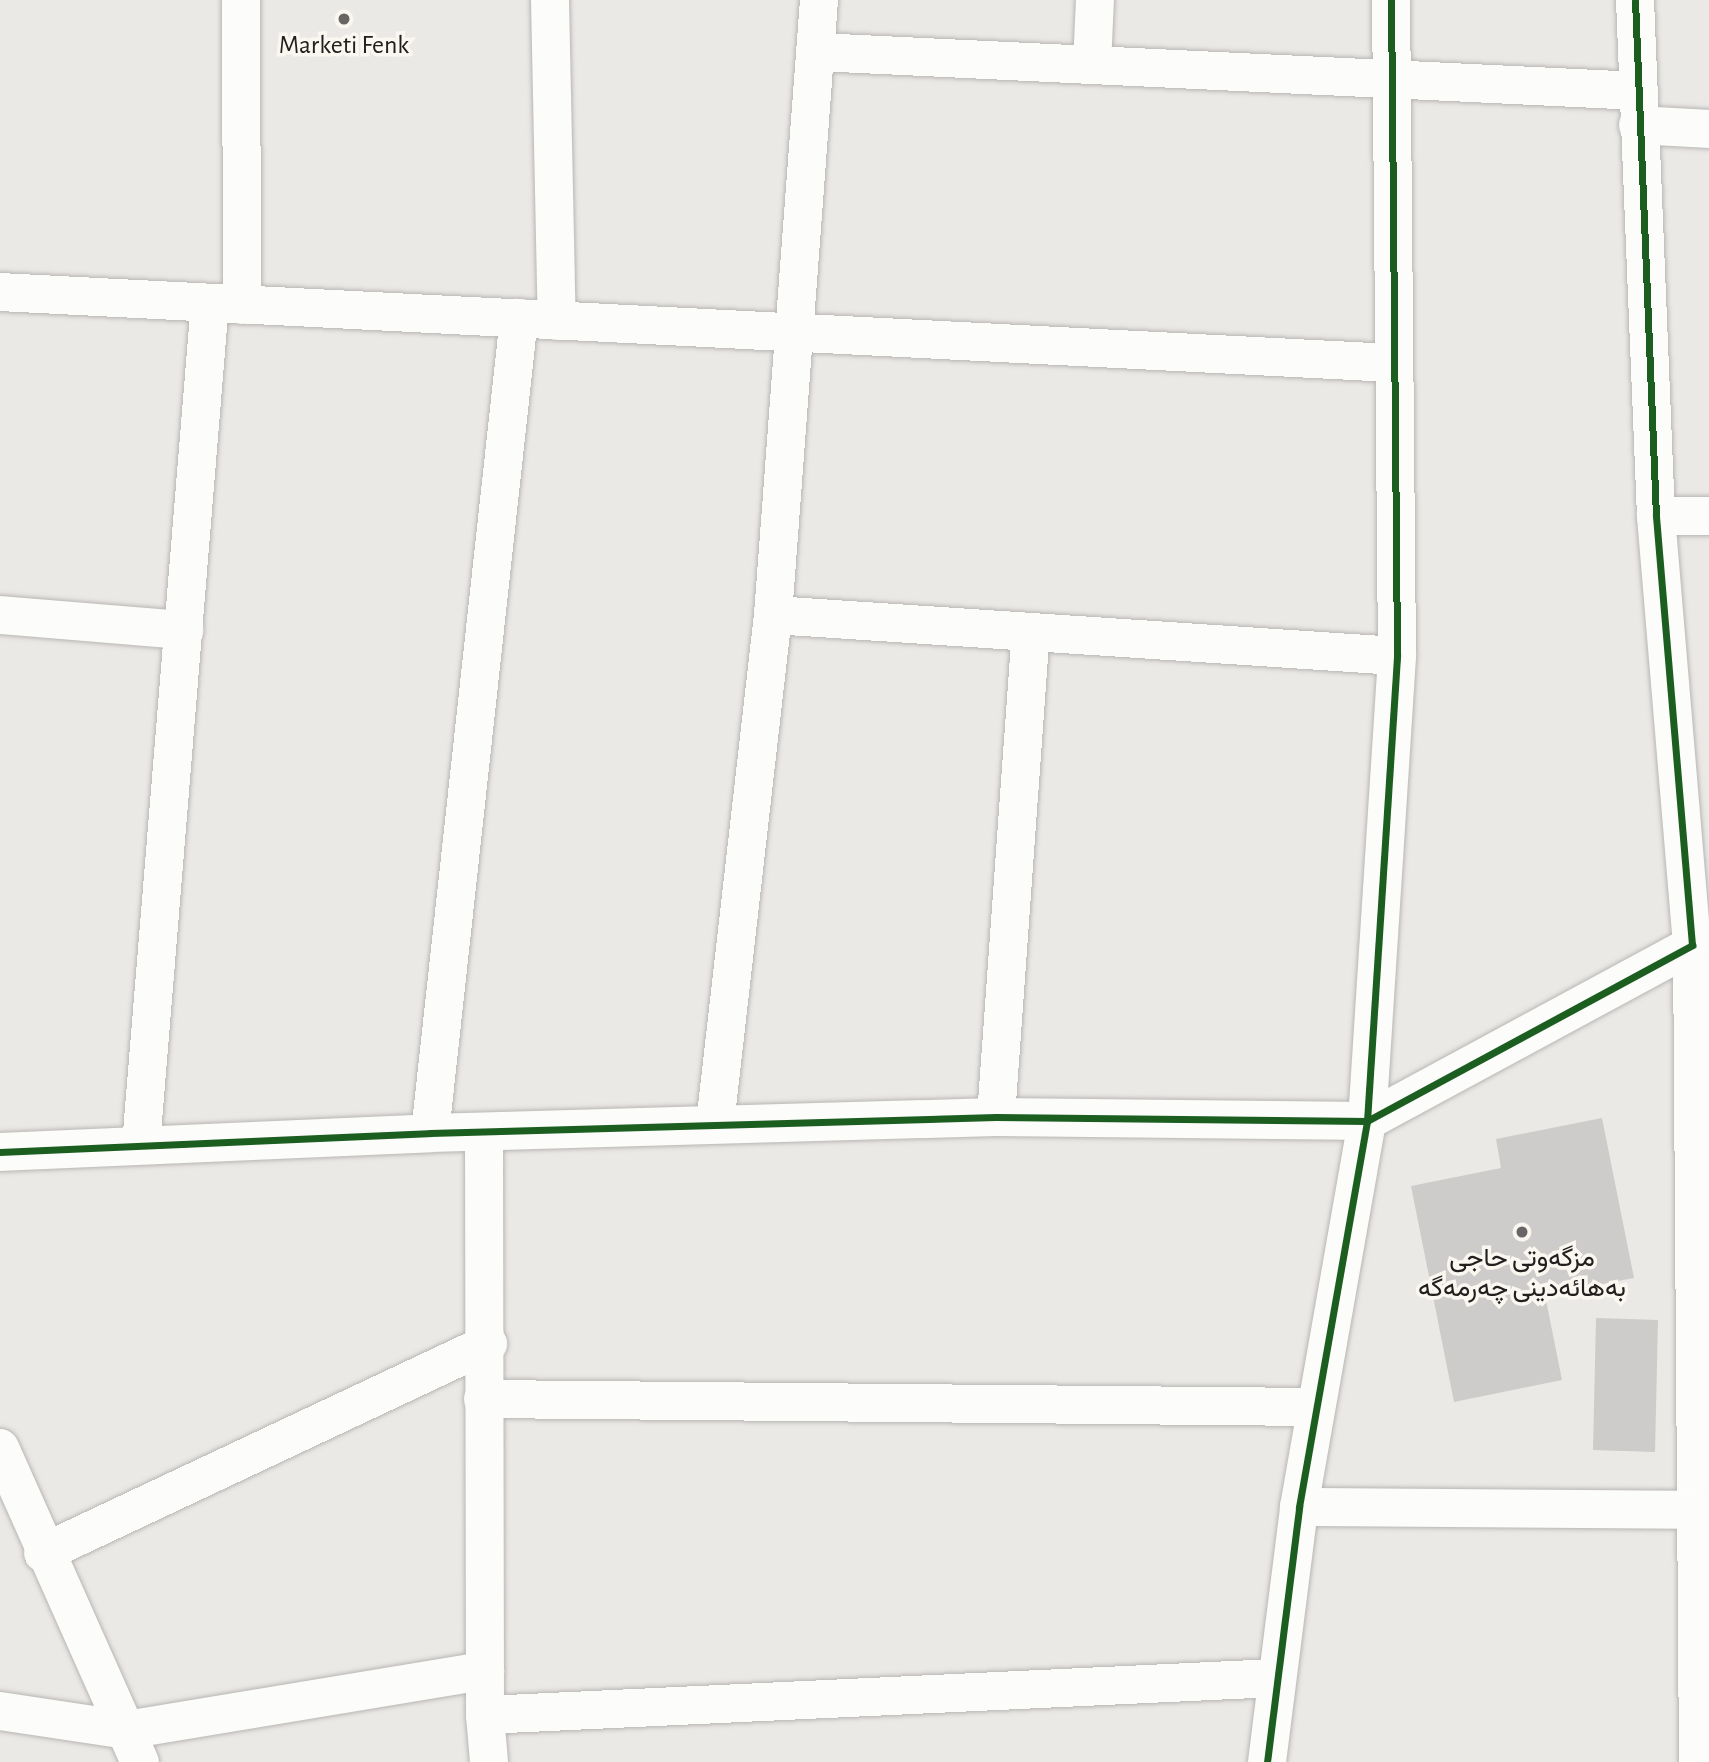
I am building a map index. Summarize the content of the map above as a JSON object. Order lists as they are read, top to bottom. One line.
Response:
{"places":["Marketi Fenk","مزگەوتی حاجی بەهائەدینی چەرمەگە"]}
